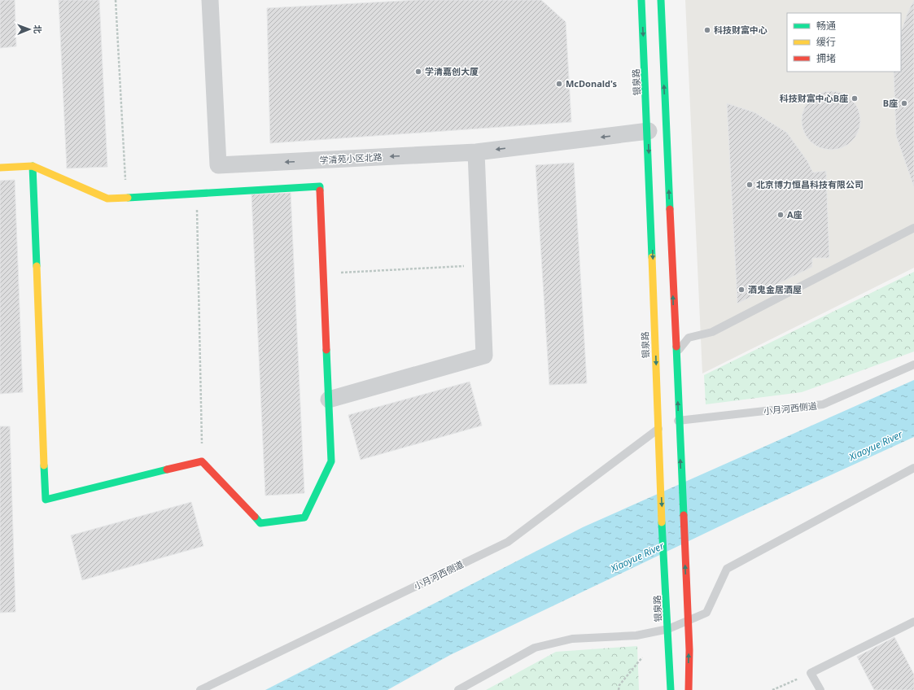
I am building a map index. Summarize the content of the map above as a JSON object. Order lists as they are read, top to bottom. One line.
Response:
{"streets":{"main road":["银泉路"],"street":["学清苑小区北路"],"lane":["小月河西侧道"]},"crossings":[["银泉路","学清苑小区北路"],["银泉路","小月河西侧道"]],"water":["Xiaoyue River"],"places":["科技财富中心","学清嘉创大厦","McDonald's","科技财富中心B座","B座","北京博力恒昌科技有限公司","A座","酒鬼金居酒屋"],"legend":["畅通","缓行","拥堵"],"north":"right"}
